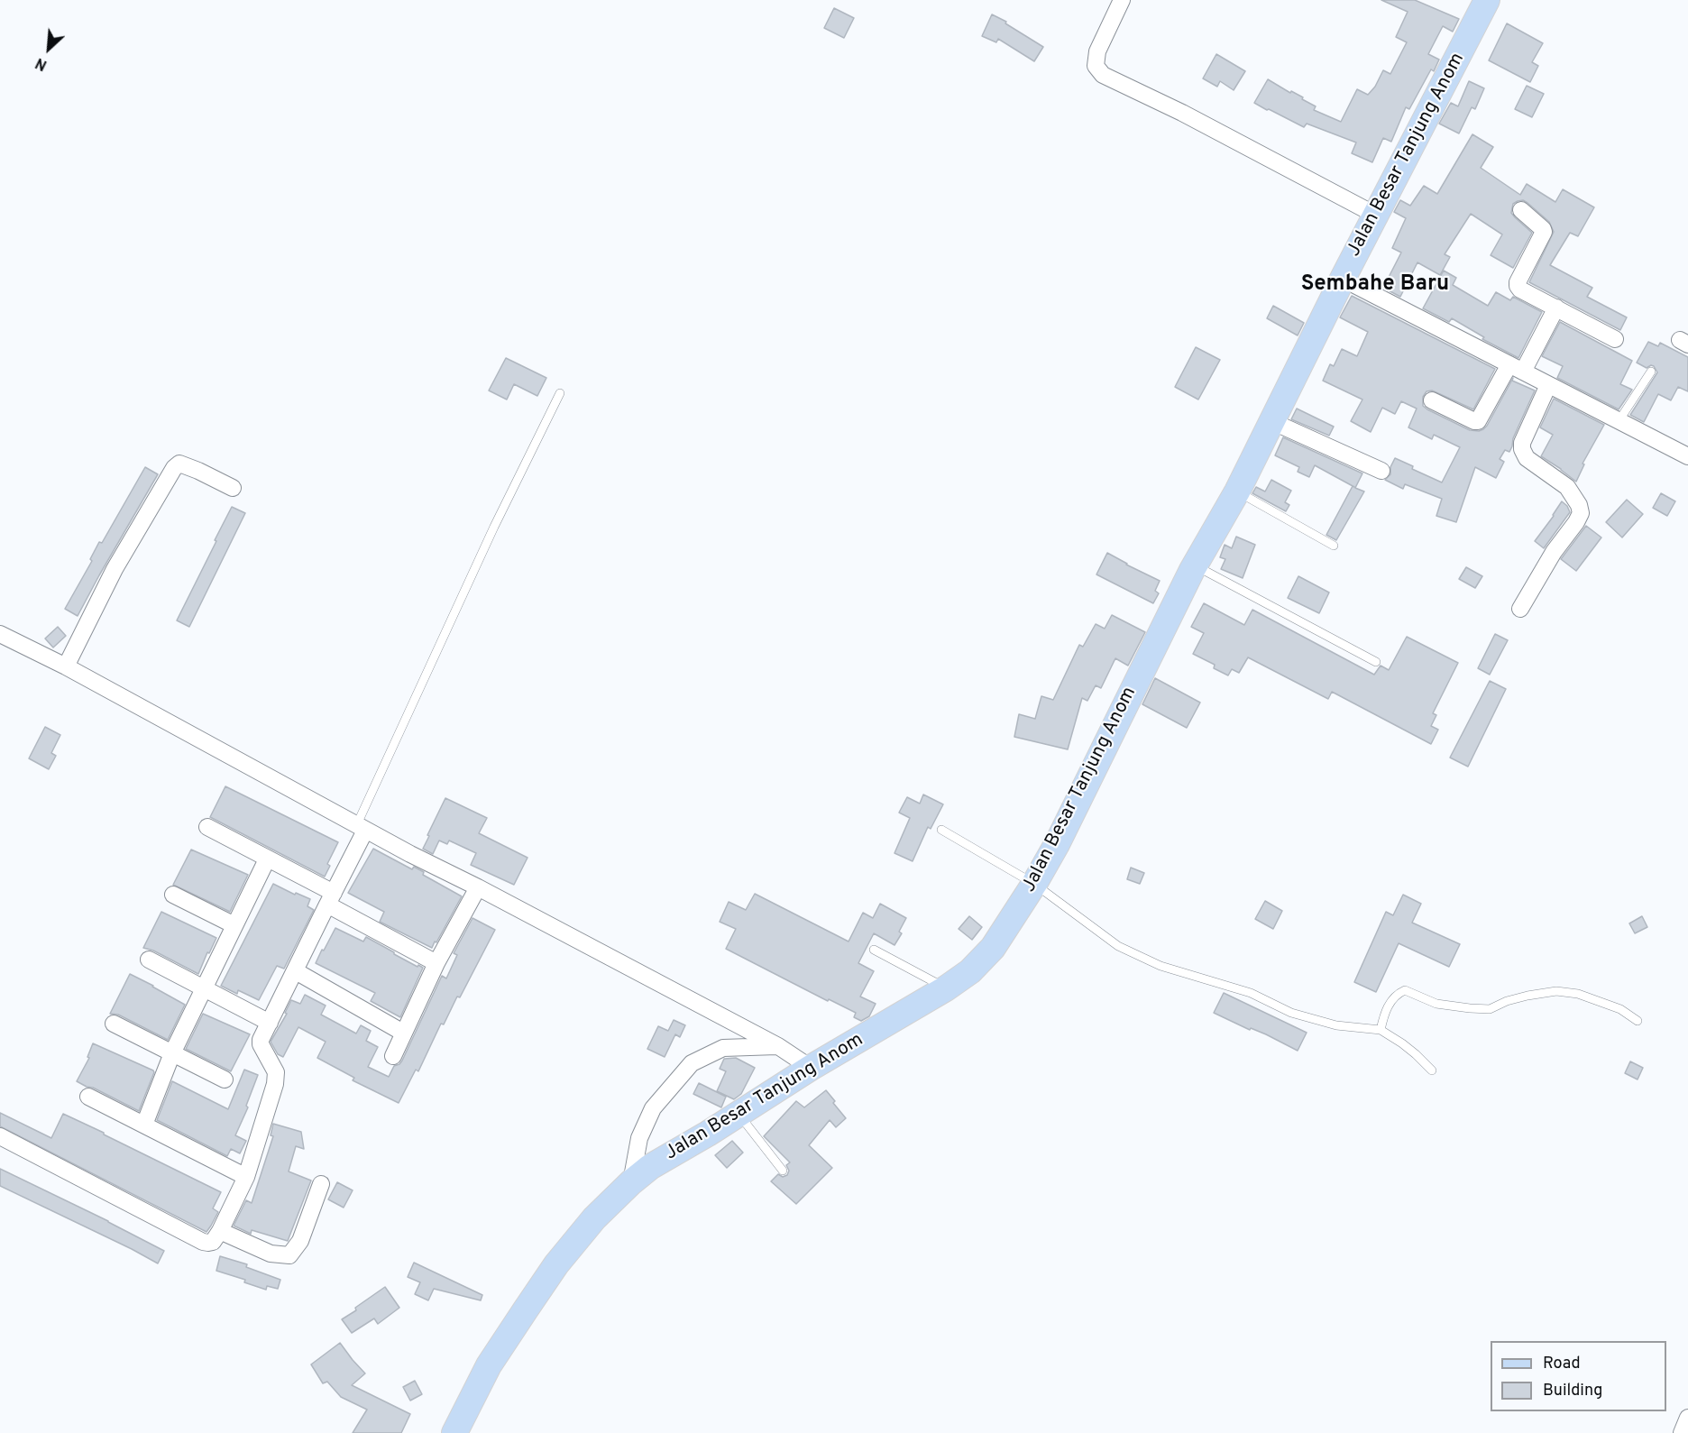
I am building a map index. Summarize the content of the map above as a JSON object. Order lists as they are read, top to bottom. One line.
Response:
{"streets":{"main road":["Jalan Besar Tanjung Anom"]},"districts":["Sembahe Baru"],"legend":["Road","Building"],"north":"bottom left"}
